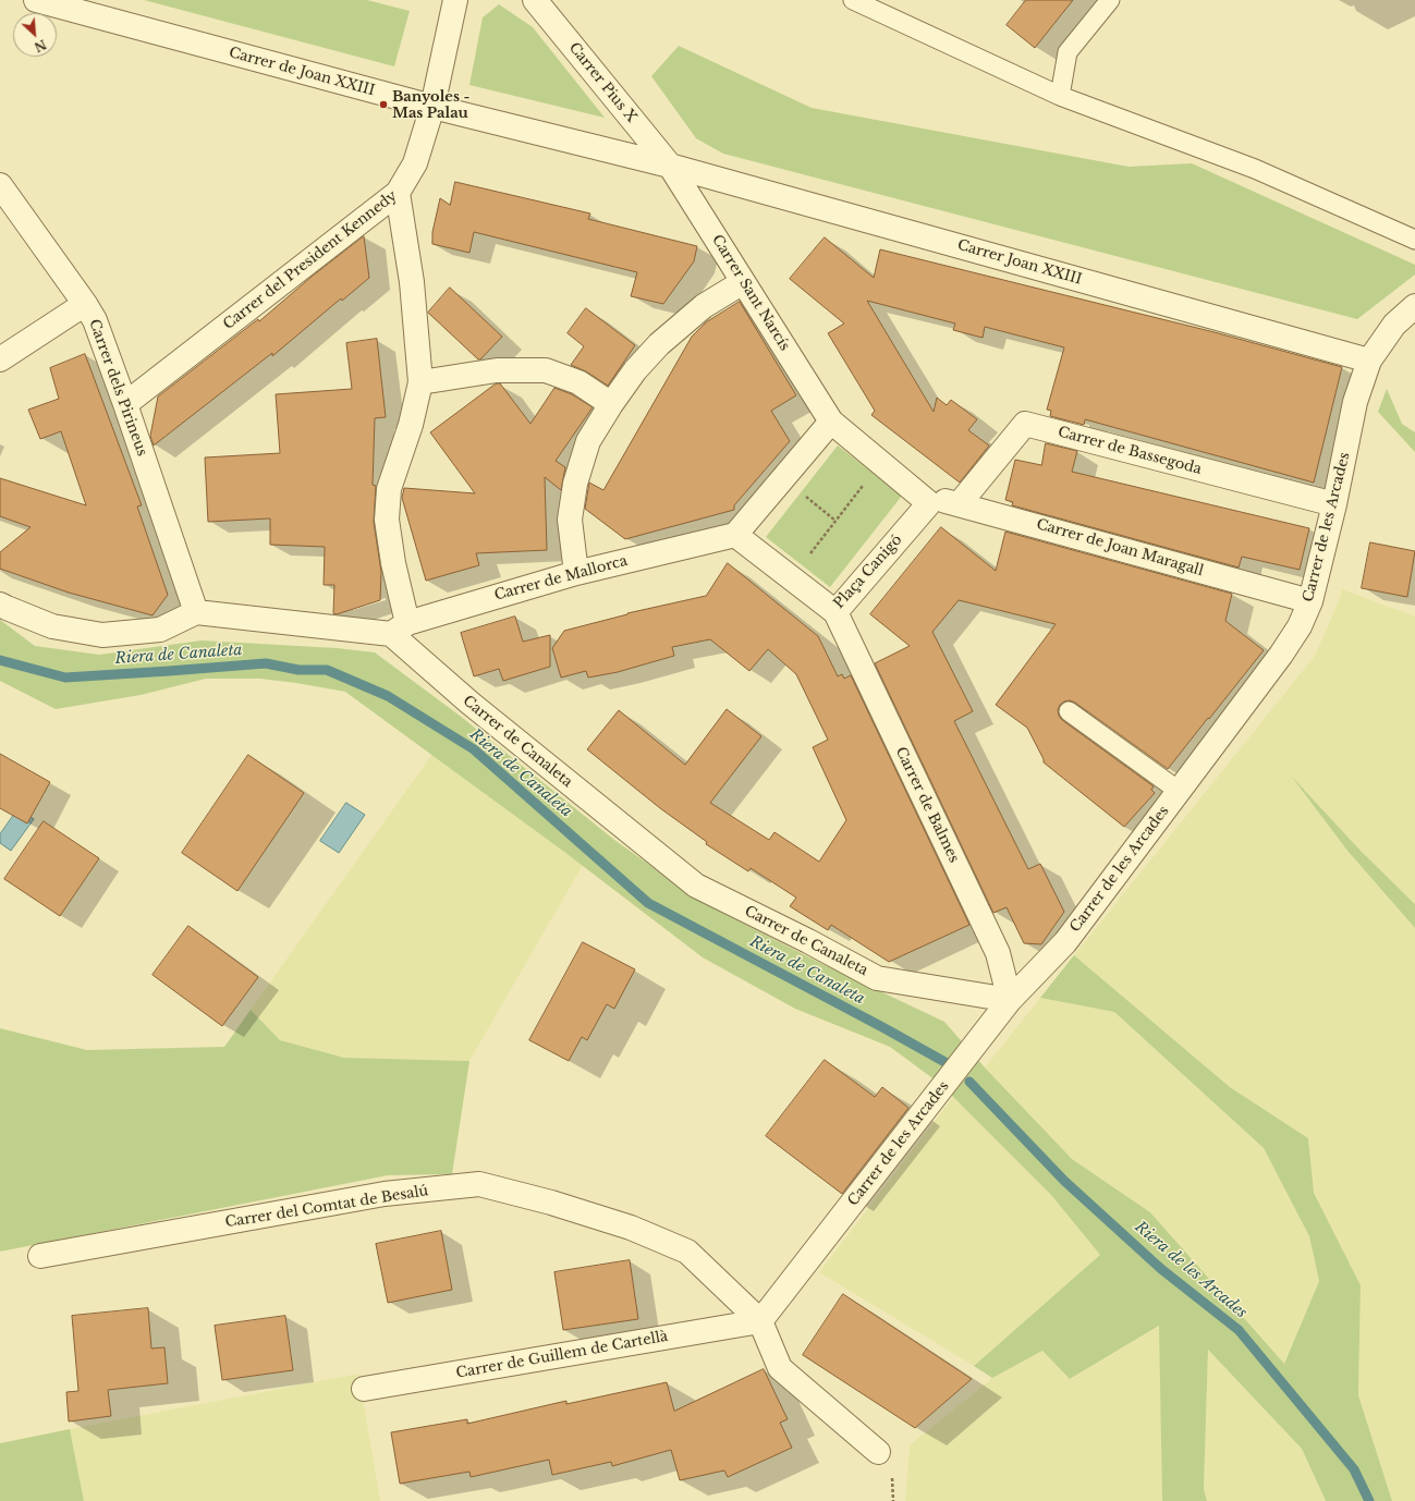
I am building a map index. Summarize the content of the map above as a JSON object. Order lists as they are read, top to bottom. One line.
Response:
{"streets":{"street":["Carrer de Joan XXIII","Carrer Pius X","Carrer del President Kennedy","Carrer Joan XXIII","Carrer Sant Narcís","Carrer dels Pirineus","Carrer de Bassegoda","Carrer de les Arcades","Carrer de Joan Maragall","Plaça Canigó","Carrer de Mallorca","Carrer de Canaleta","Carrer de Balmes","Carrer del Comtat de Besalú","Carrer de Guillem de Cartellà"]},"crossings":[["Carrer de Joan XXIII","Carrer Pius X"],["Carrer de Joan XXIII","Carrer del President Kennedy"],["Carrer de Joan XXIII","Carrer Joan XXIII"],["Carrer de Joan XXIII","Carrer Sant Narcís"],["Carrer Pius X","Carrer Joan XXIII"],["Carrer Pius X","Carrer Sant Narcís"],["Carrer del President Kennedy","Carrer dels Pirineus"],["Carrer Joan XXIII","Carrer Sant Narcís"],["Carrer Joan XXIII","Carrer de les Arcades"],["Carrer de Bassegoda","Carrer de les Arcades"],["Carrer de Bassegoda","Carrer de Joan Maragall"],["Carrer de les Arcades","Carrer de Joan Maragall"],["Carrer de les Arcades","Carrer de Canaleta"],["Carrer de les Arcades","Carrer de Balmes"],["Carrer de les Arcades","Carrer del Comtat de Besalú"],["Carrer de les Arcades","Carrer de Guillem de Cartellà"],["Carrer de Joan Maragall","Plaça Canigó"],["Plaça Canigó","Carrer de Mallorca"],["Plaça Canigó","Carrer de Balmes"],["Carrer de Mallorca","Carrer de Canaleta"],["Carrer de Canaleta","Carrer de Balmes"],["Carrer del Comtat de Besalú","Carrer de Guillem de Cartellà"]],"water":["Riera de Canaleta","Riera de les Arcades"],"places":["Banyoles - Mas Palau"],"north":"bottom right"}
